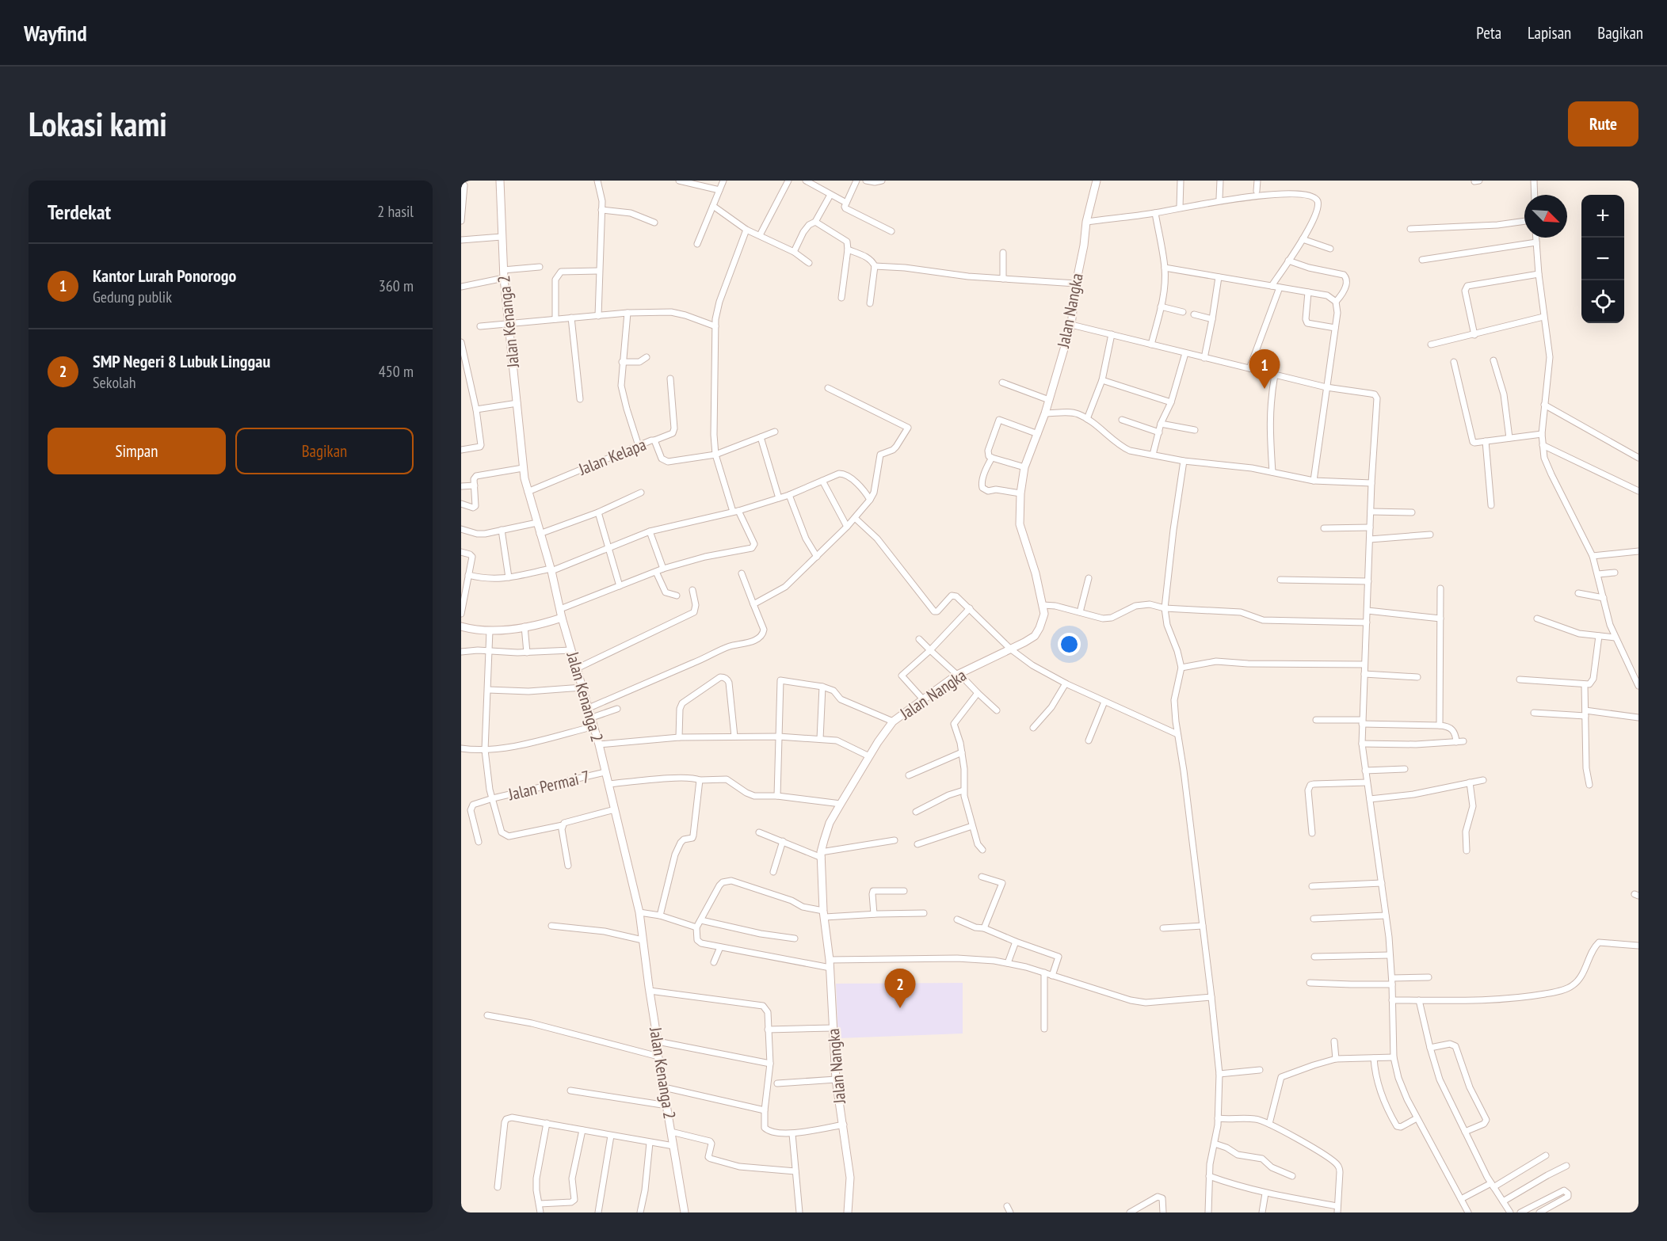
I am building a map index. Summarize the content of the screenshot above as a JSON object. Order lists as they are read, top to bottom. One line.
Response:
{"streets":{"street":["Jalan Nangka","Jalan Kenanga 2","Jalan Kelapa","Jalan Permai 7"]},"crossings":[["Jalan Kenanga 2","Jalan Kelapa"],["Jalan Kenanga 2","Jalan Permai 7"]],"north":"bottom right","page":{"header":"Wayfind","nav":["Peta","Lapisan","Bagikan"],"buttons":["Rute",["Simpan","Bagikan"]],"title":"Lokasi kami","heading":["Terdekat","2 hasil"],"map_buttons":["+","−"],"list":[{"mark":"1","name":"Kantor Lurah Ponorogo","note":"Gedung publik","value":"360 m"},{"mark":"2","name":"SMP Negeri 8 Lubuk Linggau","note":"Sekolah","value":"450 m"}],"pins":["1","2"]}}
